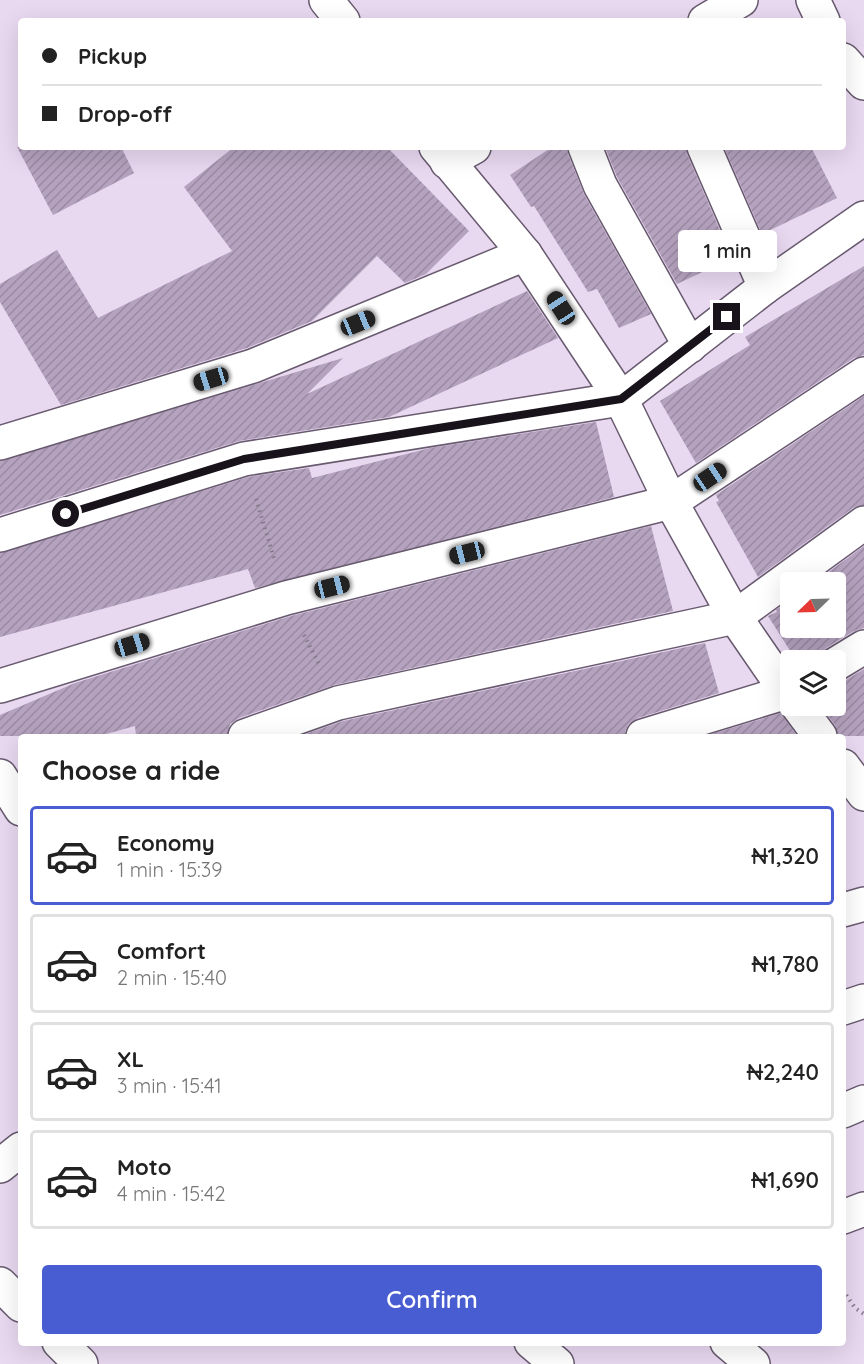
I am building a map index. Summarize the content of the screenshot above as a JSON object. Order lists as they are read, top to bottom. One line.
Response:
{"north":"bottom left","page":{"banner":["Pickup","Drop-off"],"bubble":"1 min","heading":"Choose a ride","list":[{"name":"Economy","note":"1 min · 15:39","value":"₦1,320"},{"name":"Comfort","note":"2 min · 15:40","value":"₦1,780"},{"name":"XL","note":"3 min · 15:41","value":"₦2,240"},{"name":"Moto","note":"4 min · 15:42","value":"₦1,690"}],"buttons":"Confirm"}}
